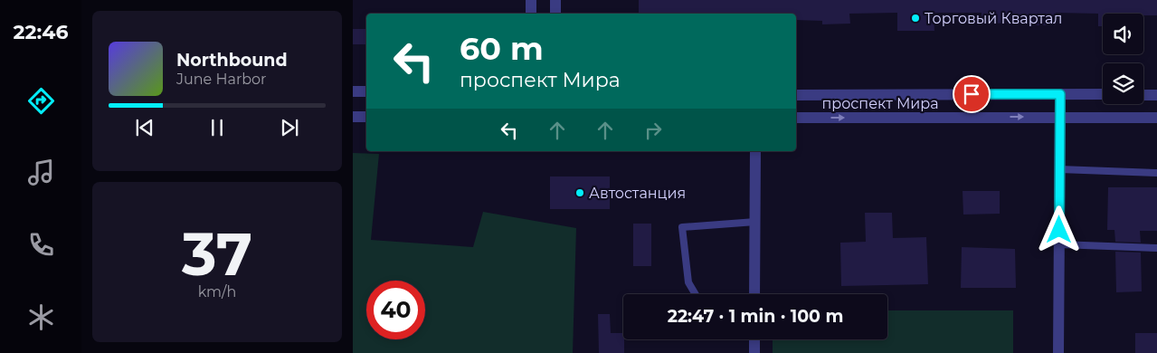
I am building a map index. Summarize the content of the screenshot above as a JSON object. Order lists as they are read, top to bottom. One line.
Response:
{"streets":{"street":["проспект Мира"]},"places":["Торговый Квартал","Автостанция"],"page":{"tabs":"22:46","turn":["60 m","проспект Мира"],"song":["Northbound","June Harbor"],"tile":["37","km/h"],"limit":"40","trip":"22:47 · 1 min · 100 m"}}
